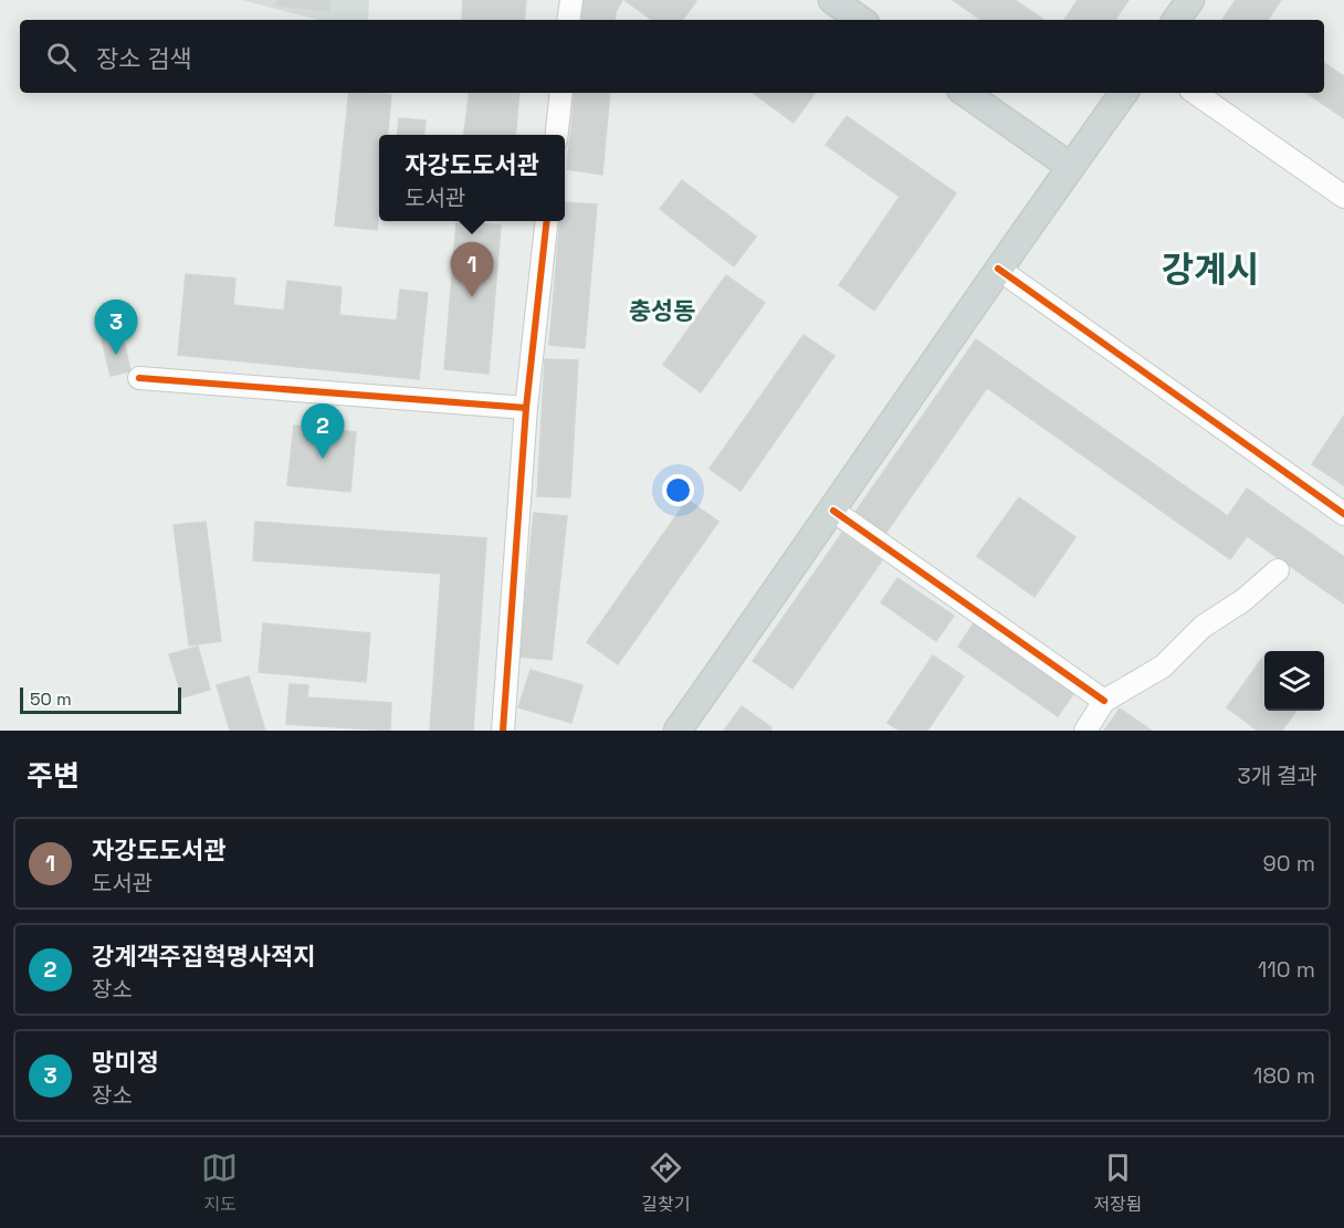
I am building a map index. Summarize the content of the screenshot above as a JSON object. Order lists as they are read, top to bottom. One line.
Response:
{"districts":["강계시","충성동"],"scale_bar":"50 m","page":{"search":"장소 검색","popup":["자강도도서관","도서관"],"pins":["1","3","2"],"scale":"50 m","heading":["주변","3개 결과"],"list":[{"mark":"1","name":"자강도도서관","note":"도서관","value":"90 m"},{"mark":"2","name":"강계객주집혁명사적지","note":"장소","value":"110 m"},{"mark":"3","name":"망미정","note":"장소","value":"180 m"}],"nav":["지도","길찾기","저장됨"]}}
